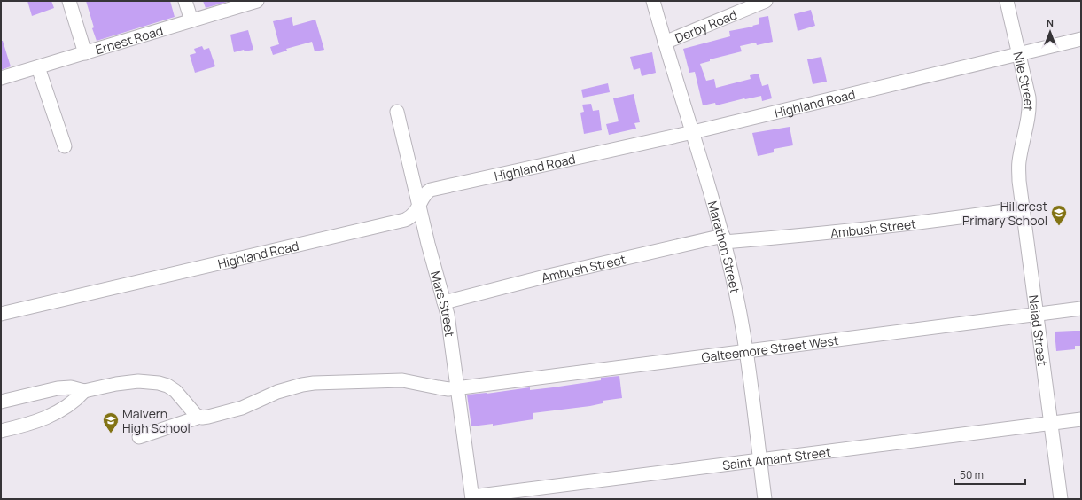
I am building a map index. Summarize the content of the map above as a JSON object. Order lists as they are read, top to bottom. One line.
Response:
{"streets":{"street":["Derby Road","Ernest Road","Nile Street","Highland Road","Ambush Street","Marathon Street","Mars Street","Naiad Street","Galteemore Street West","Saint Amant Street"]},"crossings":[["Derby Road","Marathon Street"],["Nile Street","Highland Road"],["Nile Street","Naiad Street"],["Highland Road","Marathon Street"],["Highland Road","Mars Street"],["Ambush Street","Marathon Street"],["Ambush Street","Mars Street"],["Ambush Street","Naiad Street"],["Marathon Street","Galteemore Street West"],["Marathon Street","Saint Amant Street"],["Mars Street","Galteemore Street West"],["Mars Street","Saint Amant Street"],["Naiad Street","Galteemore Street West"],["Naiad Street","Saint Amant Street"]],"places":{"school or university":["Hillcrest Primary School","Malvern High School"]},"scale_bar":"50 m","north":"top"}
